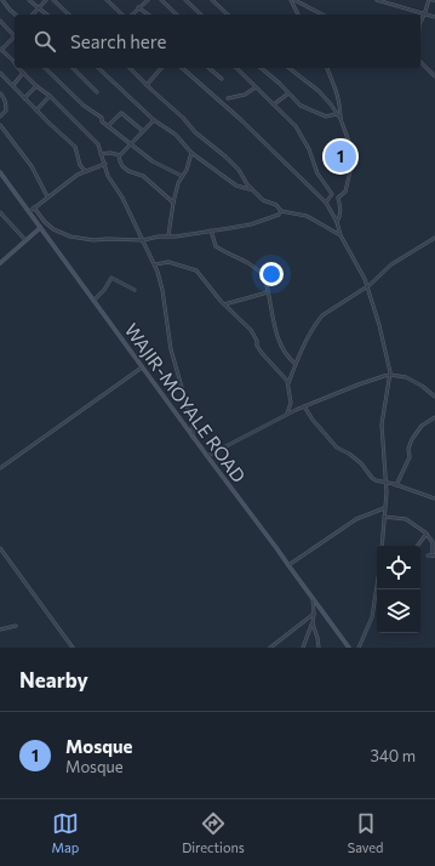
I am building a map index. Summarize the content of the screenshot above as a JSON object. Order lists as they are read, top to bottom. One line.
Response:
{"streets":{"main road":["WAJIR-MOYALE ROAD"]},"page":{"search":"Search here","pins":"1","heading":"Nearby","list":[{"mark":"1","name":"Mosque","note":"Mosque","value":"340 m"}],"nav":["Map","Directions","Saved"]}}
